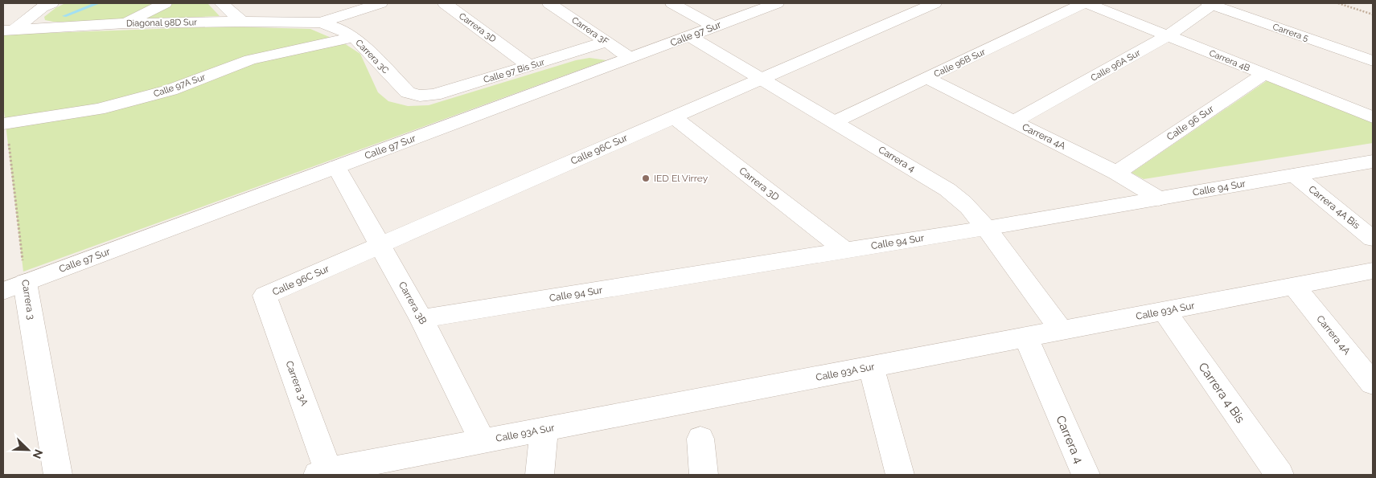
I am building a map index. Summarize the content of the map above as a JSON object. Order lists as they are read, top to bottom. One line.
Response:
{"streets":{"street":["Diagonal 98D Sur","Carrera 3D","Carrera 3F","Carrera 5","Calle 97 Sur","Carrera 3C","Carrera 4B","Calle 96B Sur","Calle 96A Sur","Calle 97 Bis Sur","Calle 97A Sur","Calle 96 Sur","Carrera 4A","Calle 96C Sur","Carrera 4","Calle 94 Sur","Carrera 4A Bis","Carrera 3","Carrera 3B","Calle 93A Sur","Carrera 3A","Carrera 4 Bis"]},"crossings":[["Diagonal 98D Sur","Carrera 3C"],["Carrera 3D","Calle 97 Bis Sur"],["Carrera 3D","Calle 96C Sur"],["Carrera 3D","Calle 94 Sur"],["Carrera 3F","Calle 97 Sur"],["Carrera 3F","Calle 97 Bis Sur"],["Carrera 5","Calle 96A Sur"],["Calle 97 Sur","Carrera 4"],["Calle 97 Sur","Carrera 3"],["Calle 97 Sur","Carrera 3B"],["Carrera 3C","Calle 97 Bis Sur"],["Carrera 3C","Calle 97A Sur"],["Carrera 4B","Calle 96B Sur"],["Carrera 4B","Calle 96A Sur"],["Carrera 4B","Calle 96 Sur"],["Calle 96B Sur","Carrera 4A"],["Calle 96B Sur","Carrera 4"],["Calle 96A Sur","Carrera 4A"],["Calle 97A Sur","Carrera 3"],["Calle 96 Sur","Carrera 4A"],["Carrera 4A","Calle 94 Sur"],["Carrera 4A","Calle 93A Sur"],["Calle 96C Sur","Carrera 4"],["Calle 96C Sur","Carrera 3B"],["Calle 96C Sur","Carrera 3A"],["Carrera 4","Calle 94 Sur"],["Carrera 4","Calle 93A Sur"],["Calle 94 Sur","Carrera 4A Bis"],["Calle 94 Sur","Carrera 3B"],["Carrera 3B","Calle 93A Sur"],["Calle 93A Sur","Carrera 3A"],["Calle 93A Sur","Carrera 4 Bis"]],"places":["IED El Virrey"],"north":"bottom right"}
